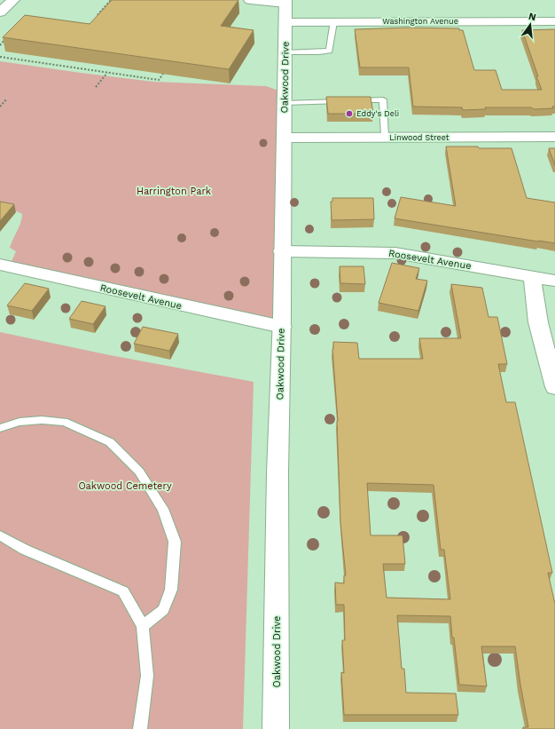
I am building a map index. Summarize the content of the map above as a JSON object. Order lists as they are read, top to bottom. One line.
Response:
{"streets":{"street":["Washington Avenue","Oakwood Drive","Linwood Street","Roosevelt Avenue"]},"crossings":[["Washington Avenue","Oakwood Drive"],["Oakwood Drive","Linwood Street"],["Oakwood Drive","Roosevelt Avenue"]],"parks":["Harrington Park","Oakwood Cemetery"],"places":["Eddy's Deli"],"north":"top"}
